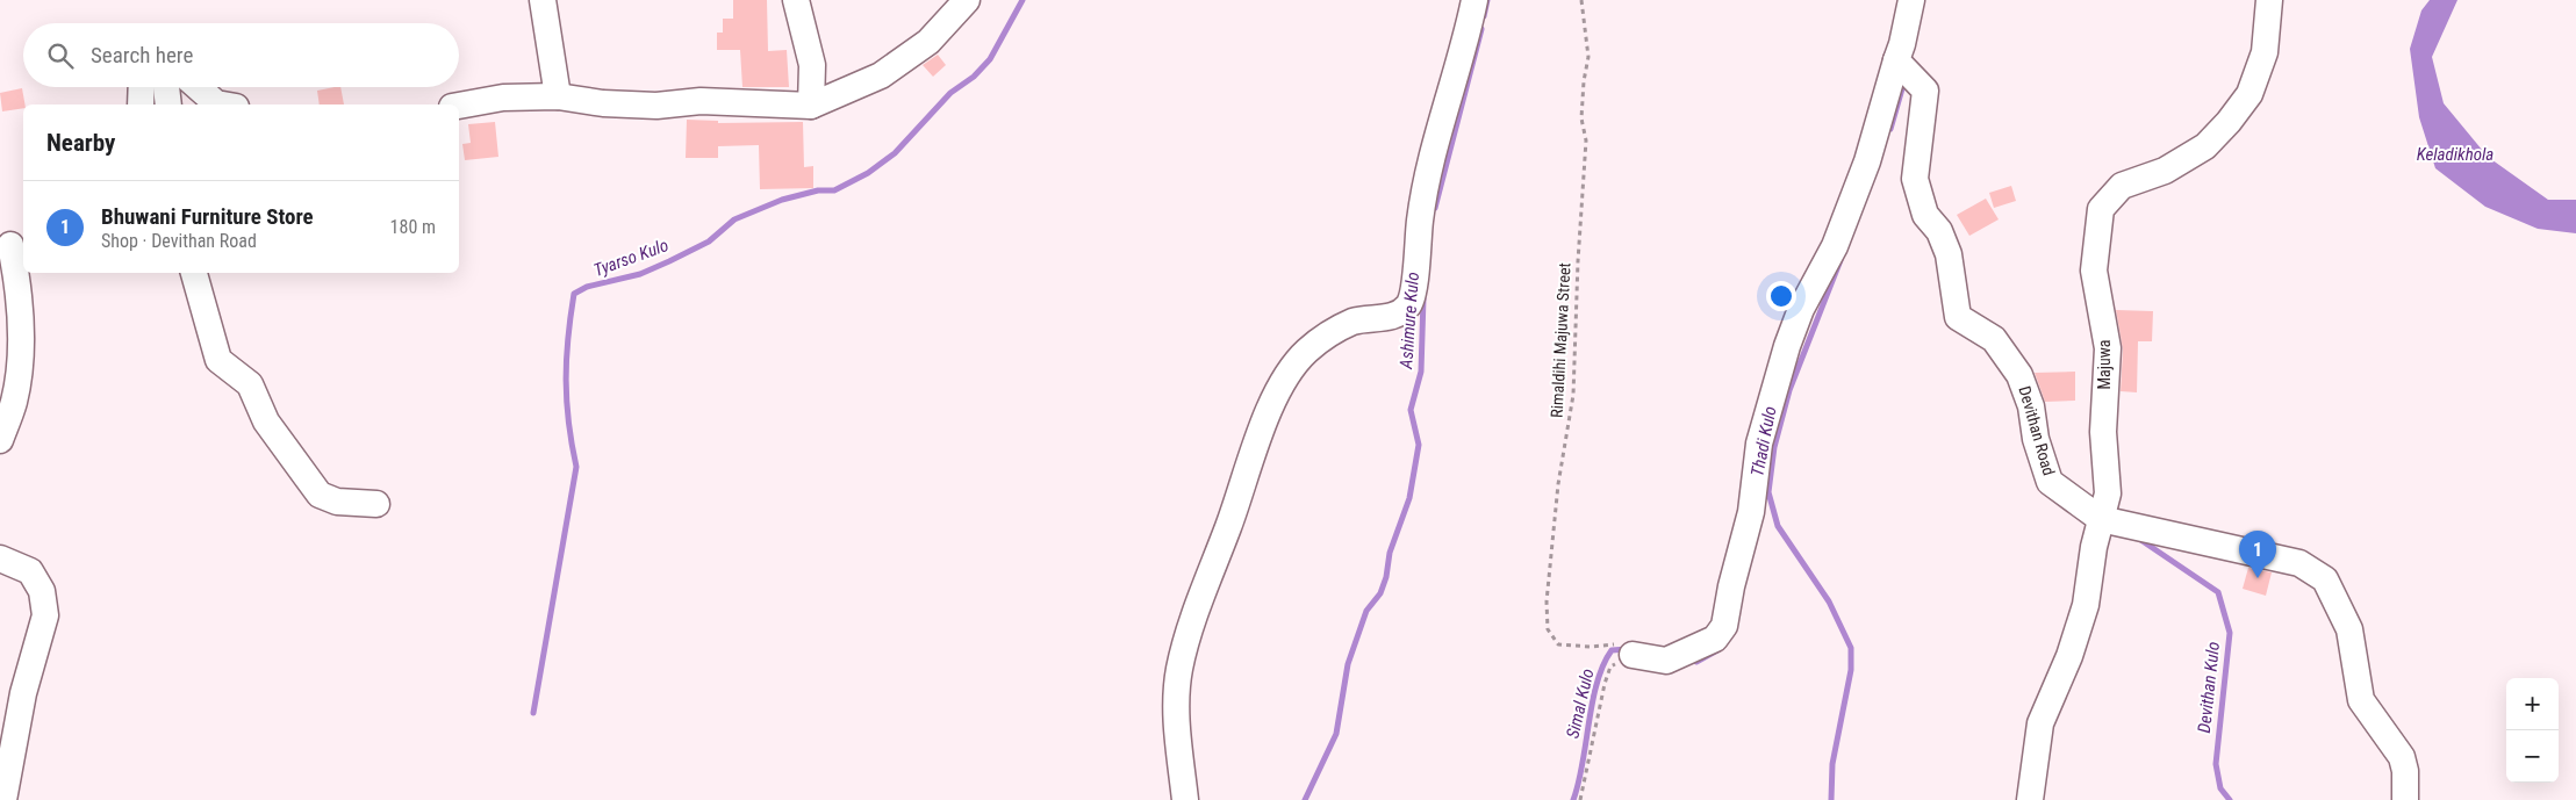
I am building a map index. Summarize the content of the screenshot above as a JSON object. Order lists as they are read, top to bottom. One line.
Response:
{"streets":{"street":["Majuwa","Devithan Road"],"path":["Rimaldihi Majuwa Street"]},"crossings":[["Majuwa","Devithan Road"]],"water":["Keladikhola","Tyarso Kulo","Ashimure Kulo","Thadi Kulo","Devithan Kulo","Simal Kulo"],"page":{"search":"Search here","heading":"Nearby","list":[{"mark":"1","name":"Bhuwani Furniture Store","note":"Shop · Devithan Road","value":"180 m"}],"pins":"1","map_buttons":["+","−"]}}
